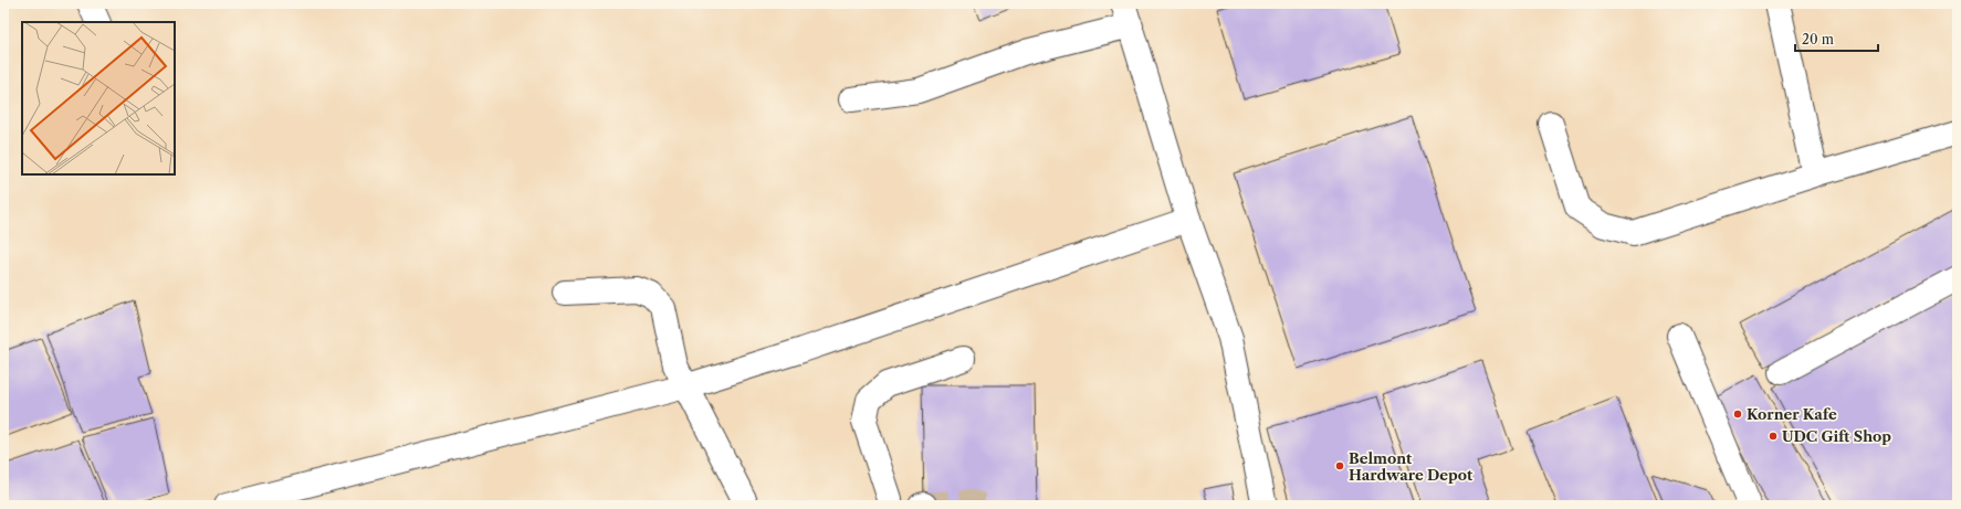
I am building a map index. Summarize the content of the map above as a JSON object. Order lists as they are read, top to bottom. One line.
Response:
{"places":["Korner Kafe","UDC Gift Shop","Belmont Hardware Depot"],"scale_bar":"20 m"}
